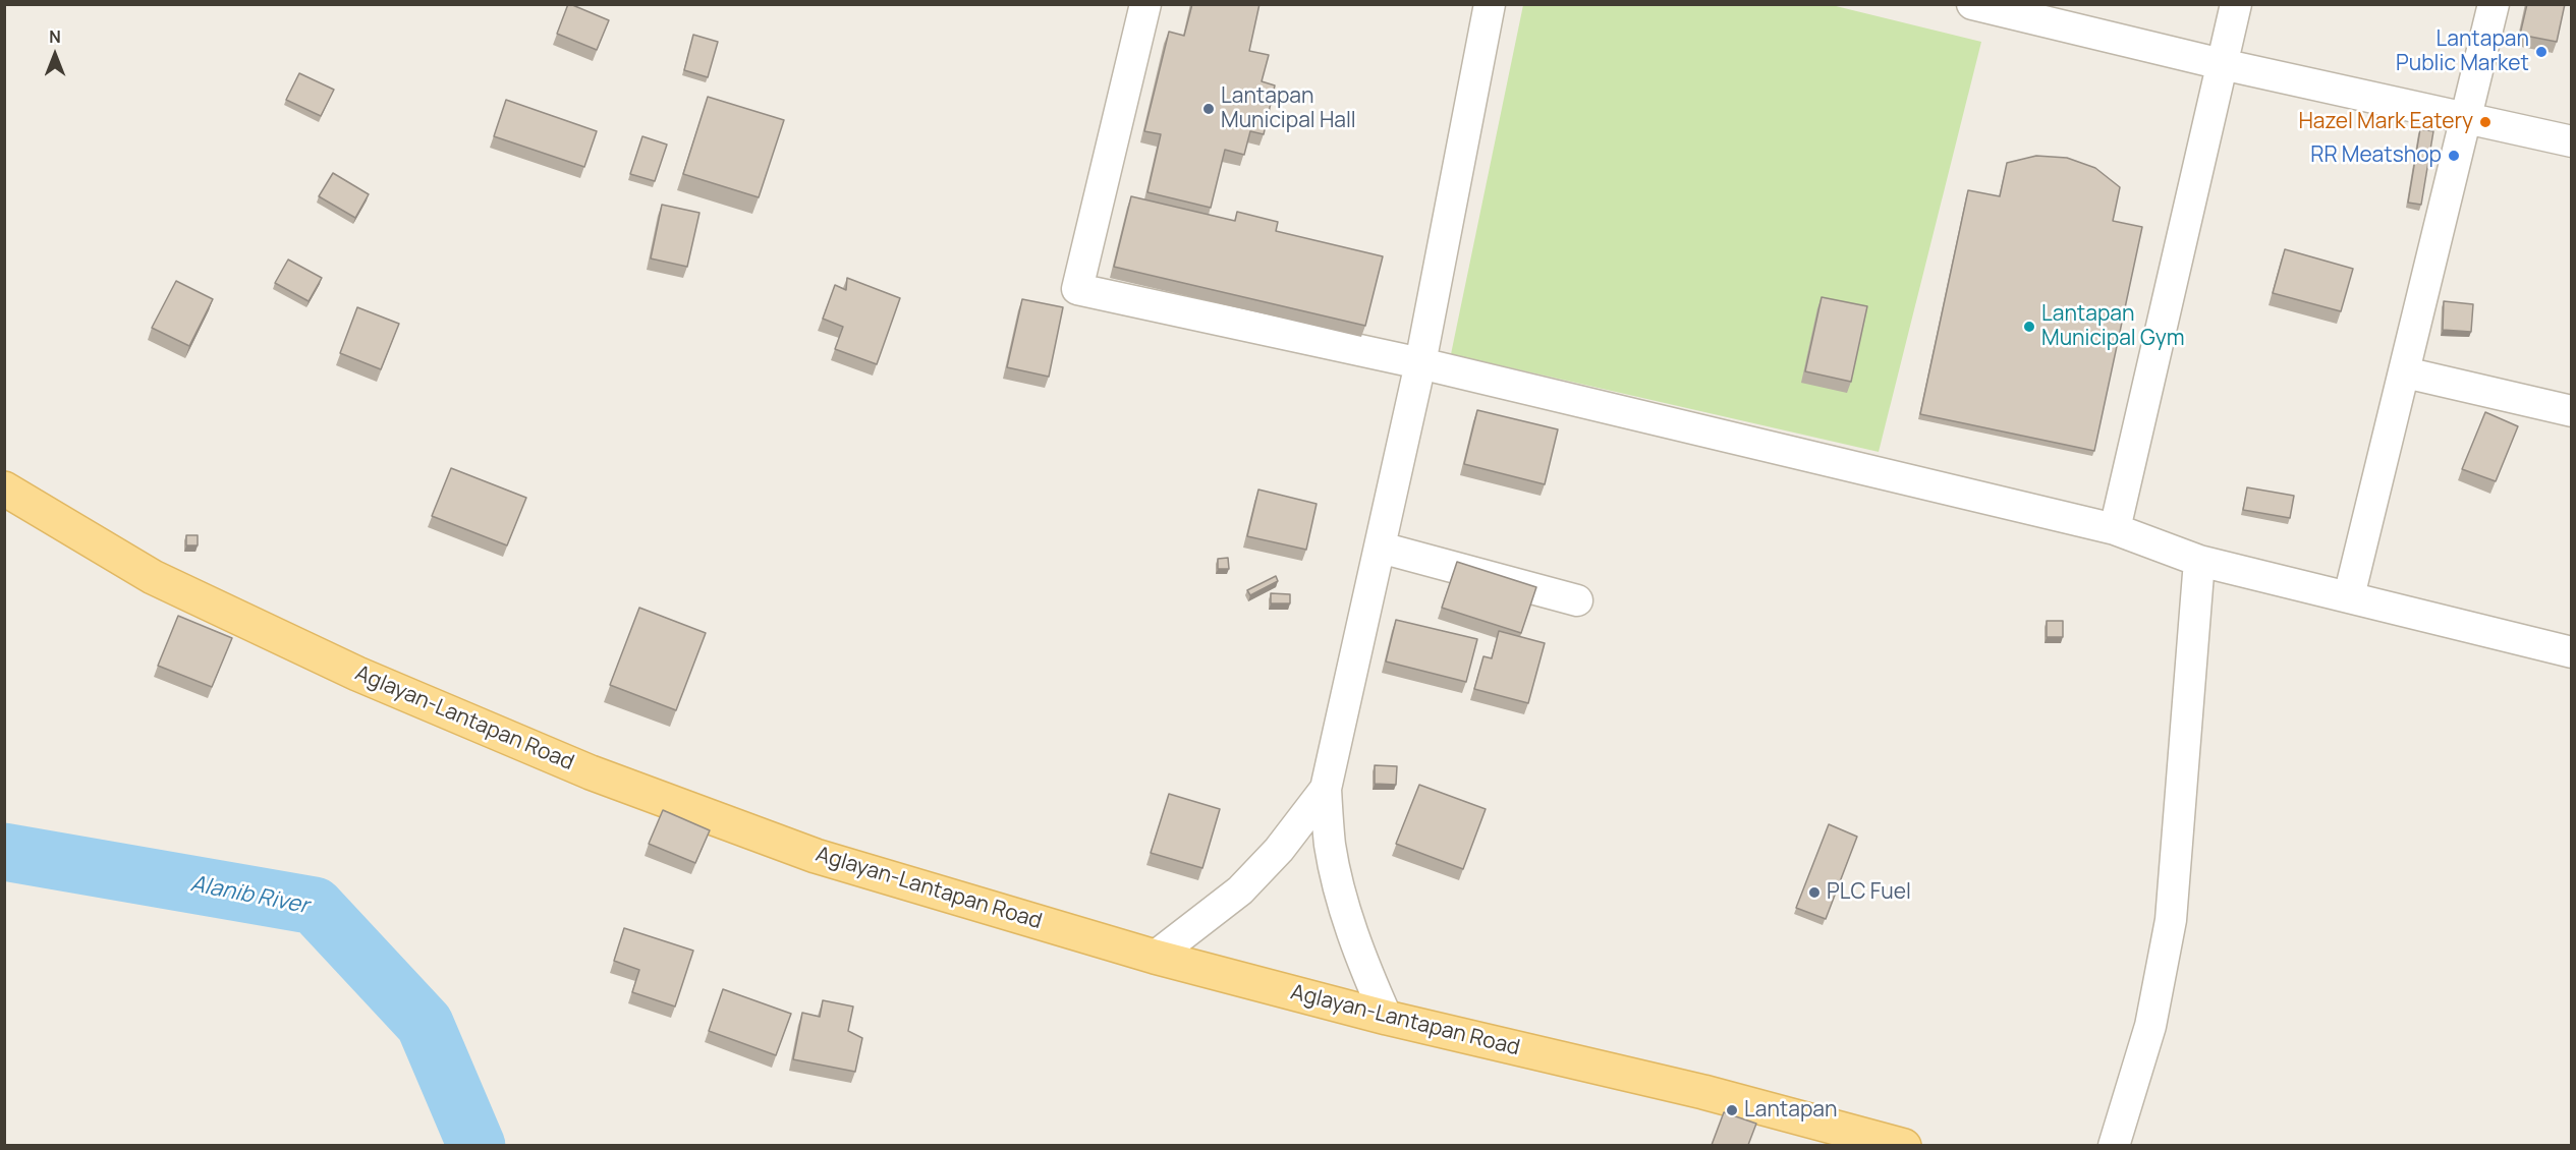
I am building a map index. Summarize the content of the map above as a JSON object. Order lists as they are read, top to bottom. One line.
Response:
{"streets":{"main road":["Aglayan-Lantapan Road"]},"water":["Alanib River"],"places":["Lantapan Public Market","Lantapan Municipal Hall","Hazel Mark Eatery","RR Meatshop","Lantapan Municipal Gym","PLC Fuel","Lantapan"],"north":"top"}
